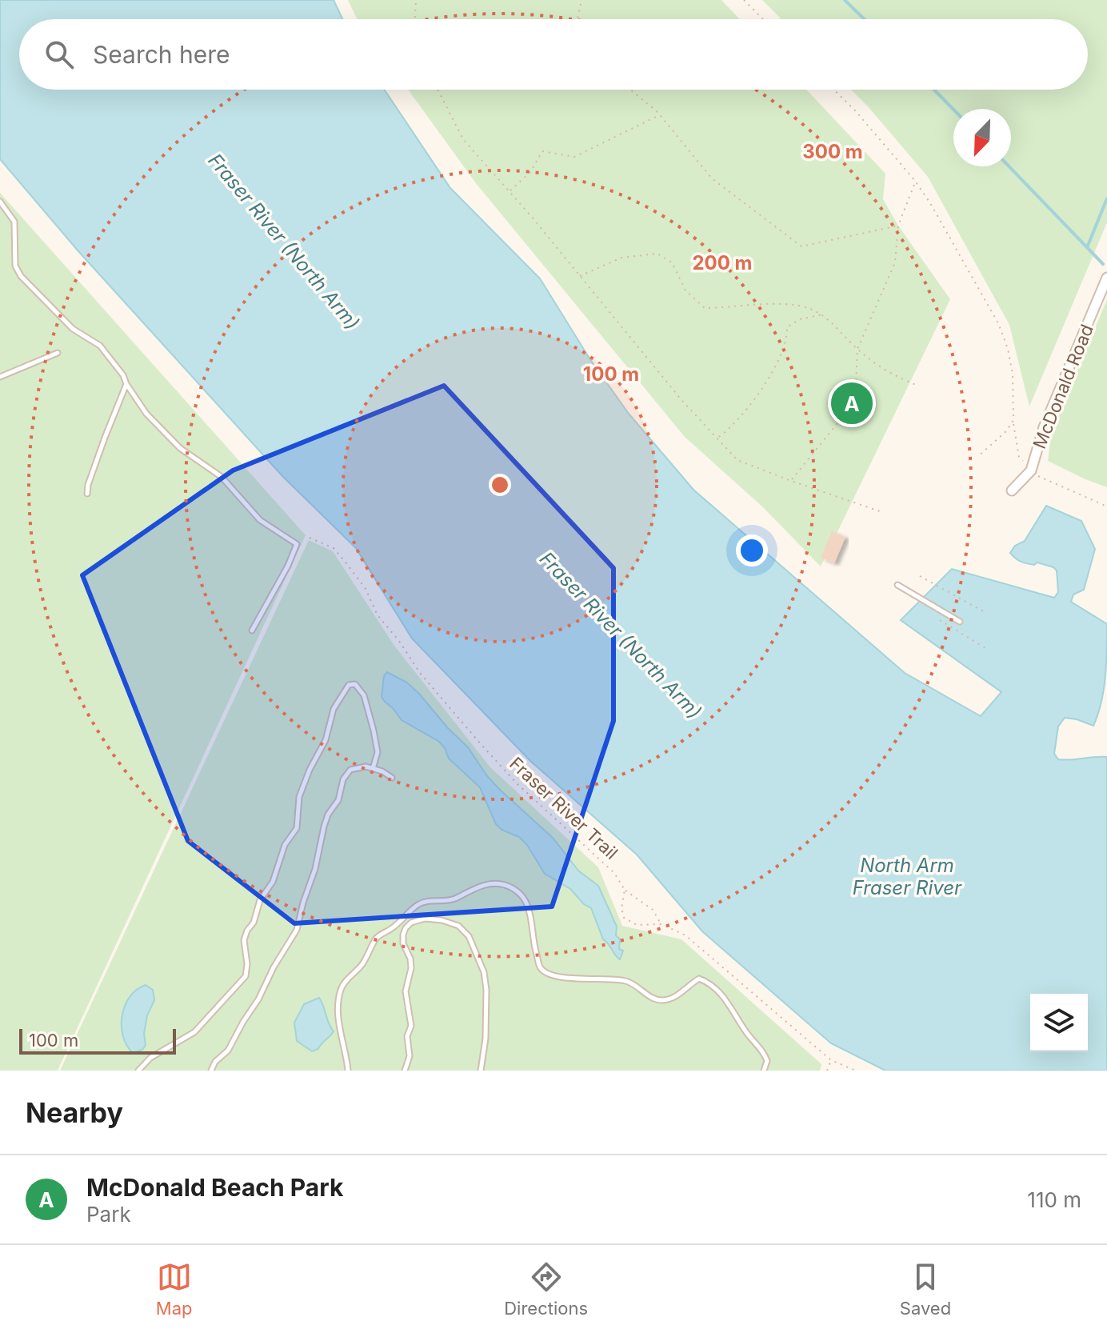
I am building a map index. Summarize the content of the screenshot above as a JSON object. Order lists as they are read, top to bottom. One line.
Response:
{"streets":{"street":["McDonald Road"],"path":["Fraser River Trail"]},"water":["Fraser River (North Arm)","North Arm Fraser River"],"scale_bar":"100 m","north":"bottom left","page":{"search":"Search here","pins":"A","scale":"100 m","heading":"Nearby","list":[{"mark":"A","name":"McDonald Beach Park","note":"Park","value":"110 m"}],"nav":["Map","Directions","Saved"]},"rings":["300 m","200 m","100 m"]}
